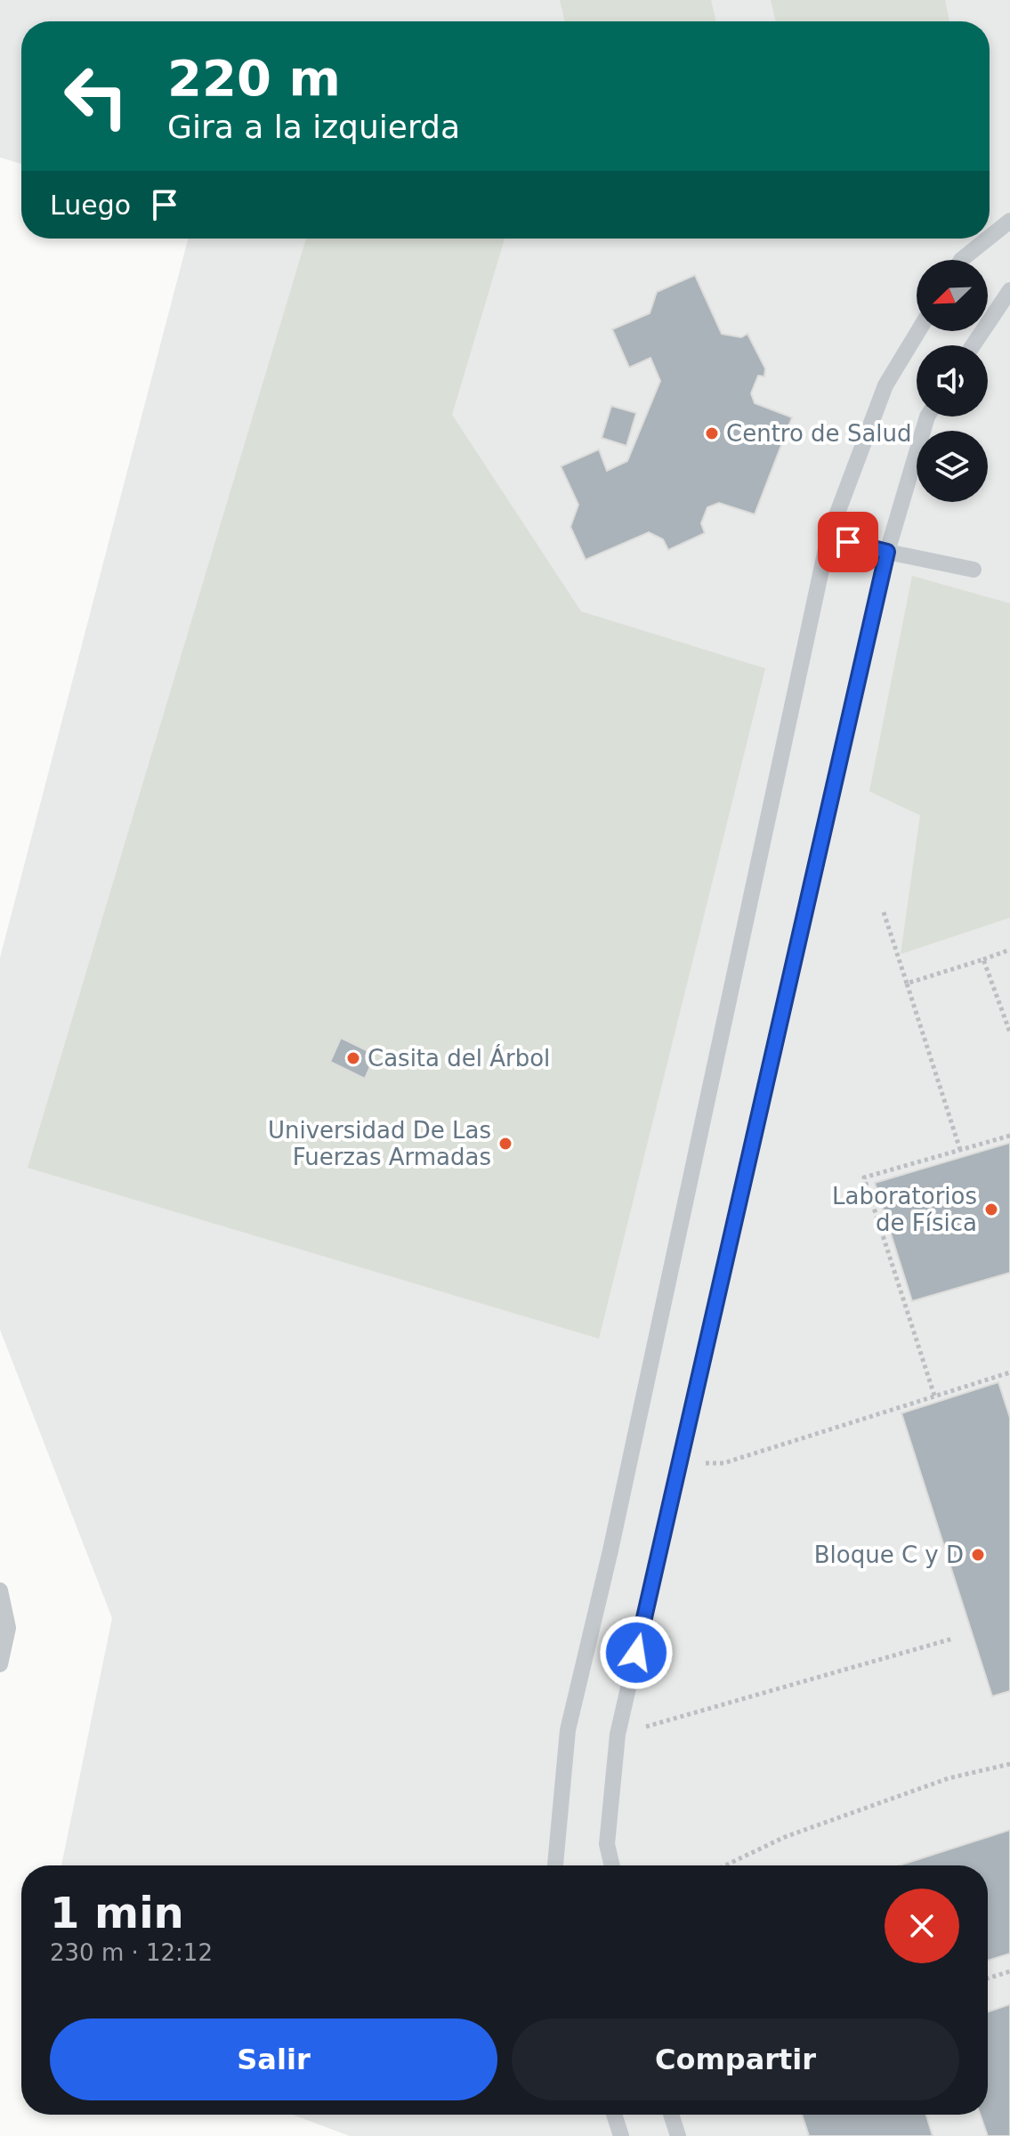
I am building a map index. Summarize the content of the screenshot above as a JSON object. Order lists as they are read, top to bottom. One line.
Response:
{"places":["Centro de Salud","Casita del Árbol","Universidad De Las Fuerzas Armadas","Laboratorios de Física","Bloque C y D"],"north":"bottom left","page":{"turn":["220 m","Gira a la izquierda"],"then":"Luego","heading":["1 min","230 m · 12:12"],"buttons":["Salir","Compartir"]}}
